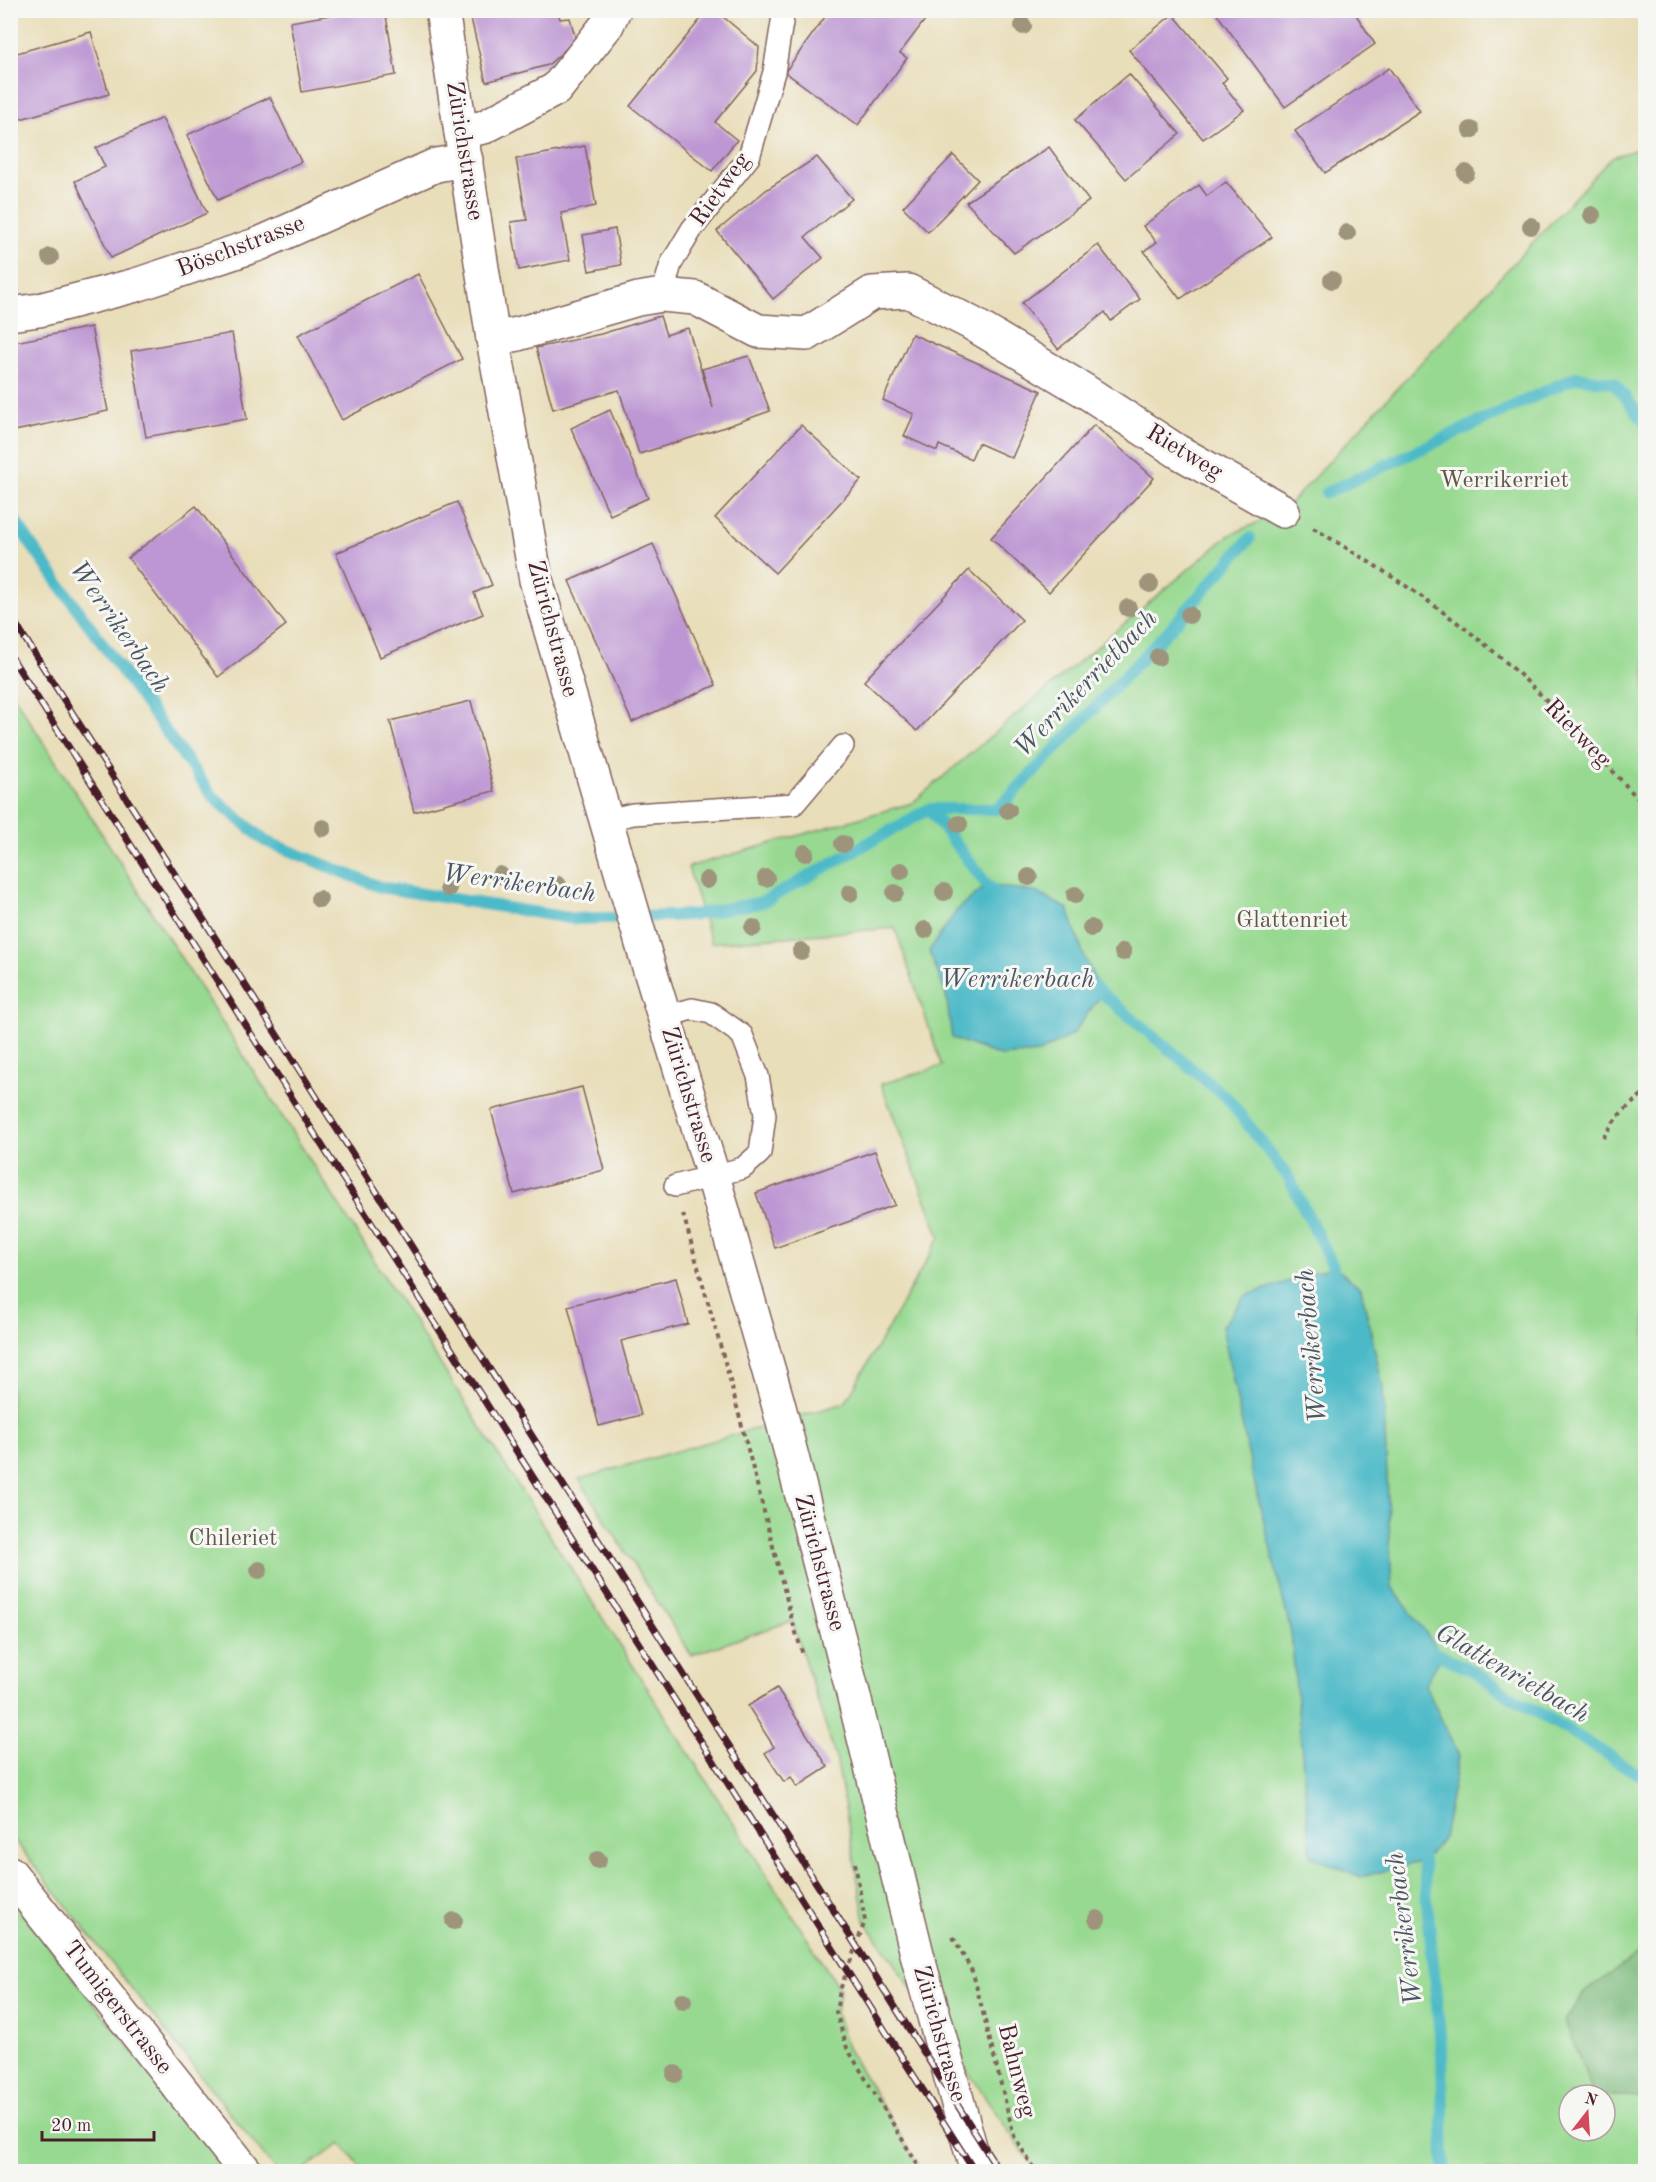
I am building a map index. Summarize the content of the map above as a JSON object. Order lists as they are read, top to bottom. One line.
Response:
{"streets":{"main road":["Zürichstrasse","Rietweg","Böschstrasse","Tumigerstrasse"],"path":["Bahnweg"]},"crossings":[["Zürichstrasse","Rietweg"],["Zürichstrasse","Böschstrasse"]],"water":["Werrikerbach","Werrikerrietbach","Glattenrietbach"],"parks":["Werrikerriet","Glattenriet","Chileriet"],"scale_bar":"20 m","north":"top"}
